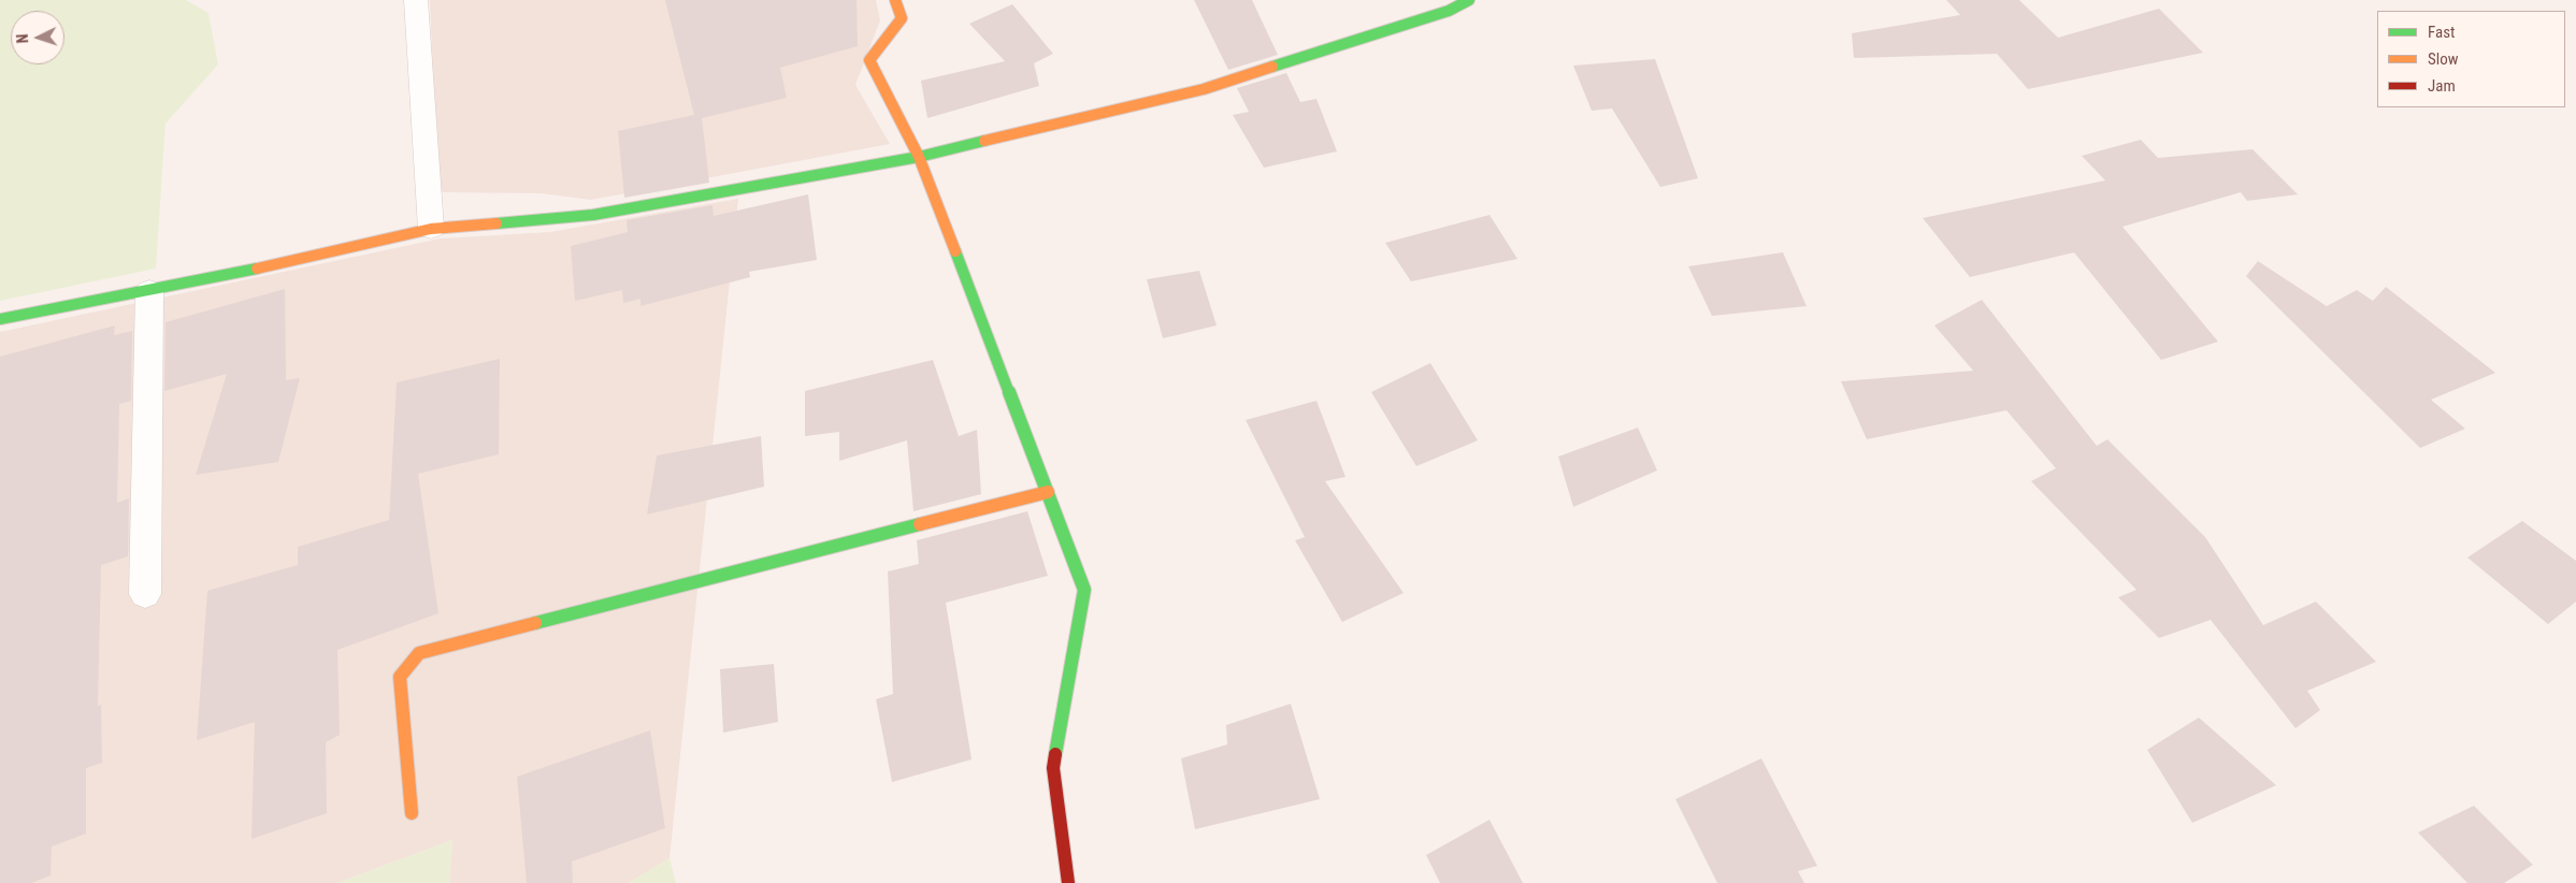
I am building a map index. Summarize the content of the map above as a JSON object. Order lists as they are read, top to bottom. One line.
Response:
{"legend":["Fast","Slow","Jam"],"north":"left"}
